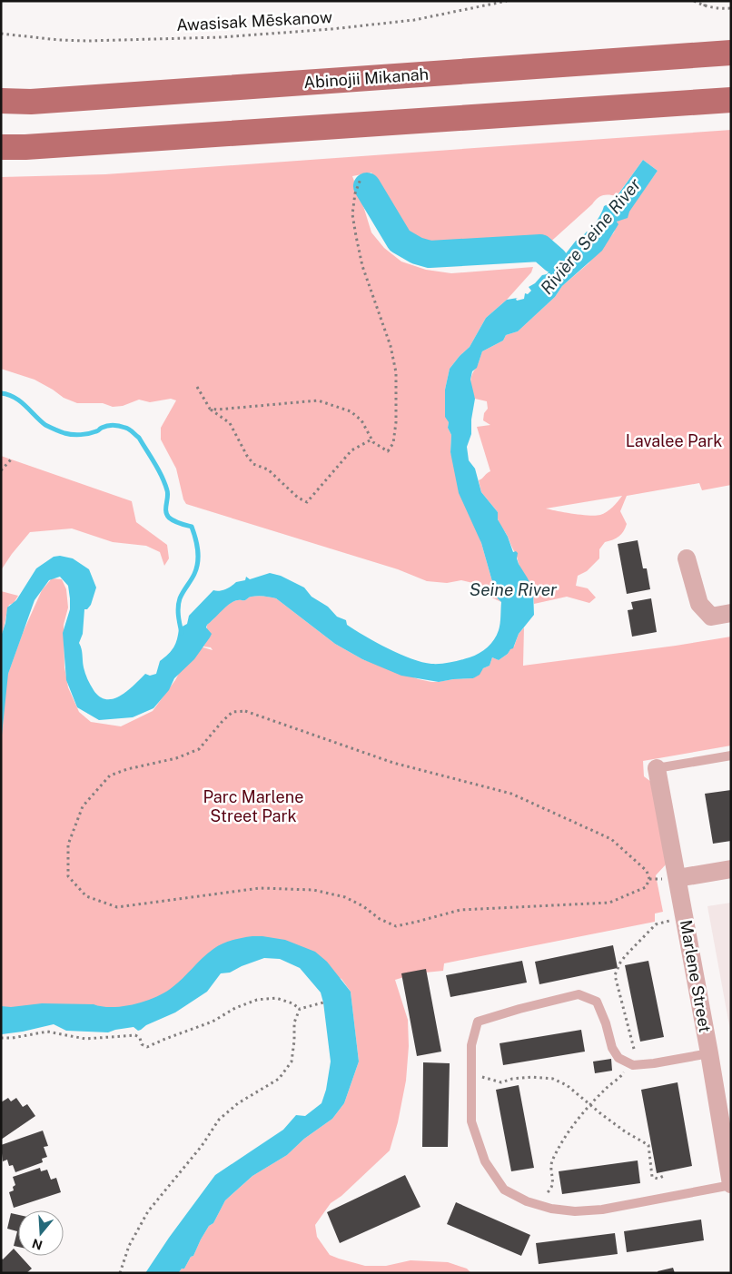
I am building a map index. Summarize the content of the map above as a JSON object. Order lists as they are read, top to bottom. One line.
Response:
{"streets":{"main road":["Abinojii Mikanah"],"street":["Marlene Street"],"path":["Awasisak Mēskanow"]},"water":["Rivière Seine River","Seine River"],"parks":["Lavalee Park","Parc Marlene Street Park"],"north":"bottom"}
